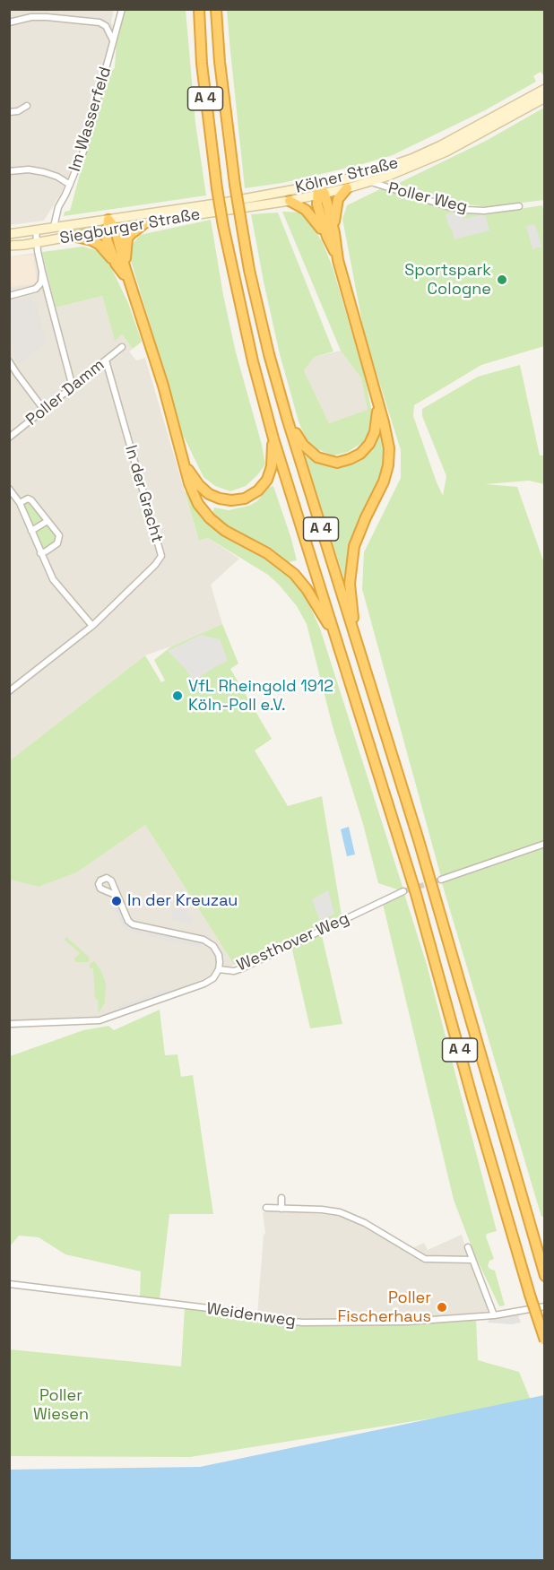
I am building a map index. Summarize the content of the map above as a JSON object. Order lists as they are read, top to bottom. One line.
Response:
{"streets":{"highway":["A 4"],"main road":["Kölner Straße","Siegburger Straße"],"street":["Im Wasserfeld","Poller Weg","Poller Damm","In der Gracht","Westhover Weg","Weidenweg"]},"crossings":[["Im Wasserfeld","Siegburger Straße"],["Kölner Straße","Poller Weg"],["Kölner Straße","Siegburger Straße"],["Poller Damm","In der Gracht"]],"parks":["Poller Wiesen"],"places":["Sportspark Cologne","VfL Rheingold 1912 Köln-Poll e.V.","In der Kreuzau","Poller Fischerhaus"]}
